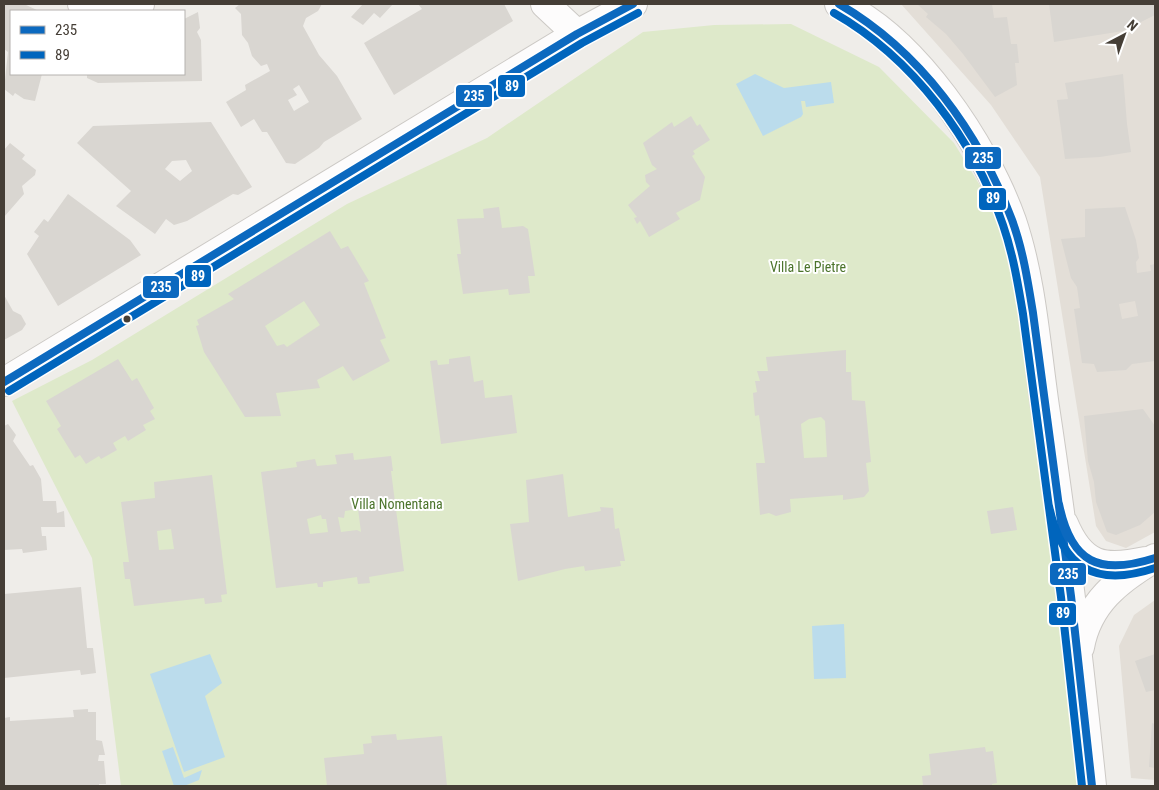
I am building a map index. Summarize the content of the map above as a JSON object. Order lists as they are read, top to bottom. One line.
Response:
{"parks":["Villa Le Pietre","Villa Nomentana"],"lines":["transit line 235","transit line 89"],"legend":["235","89"],"north":"top right"}
